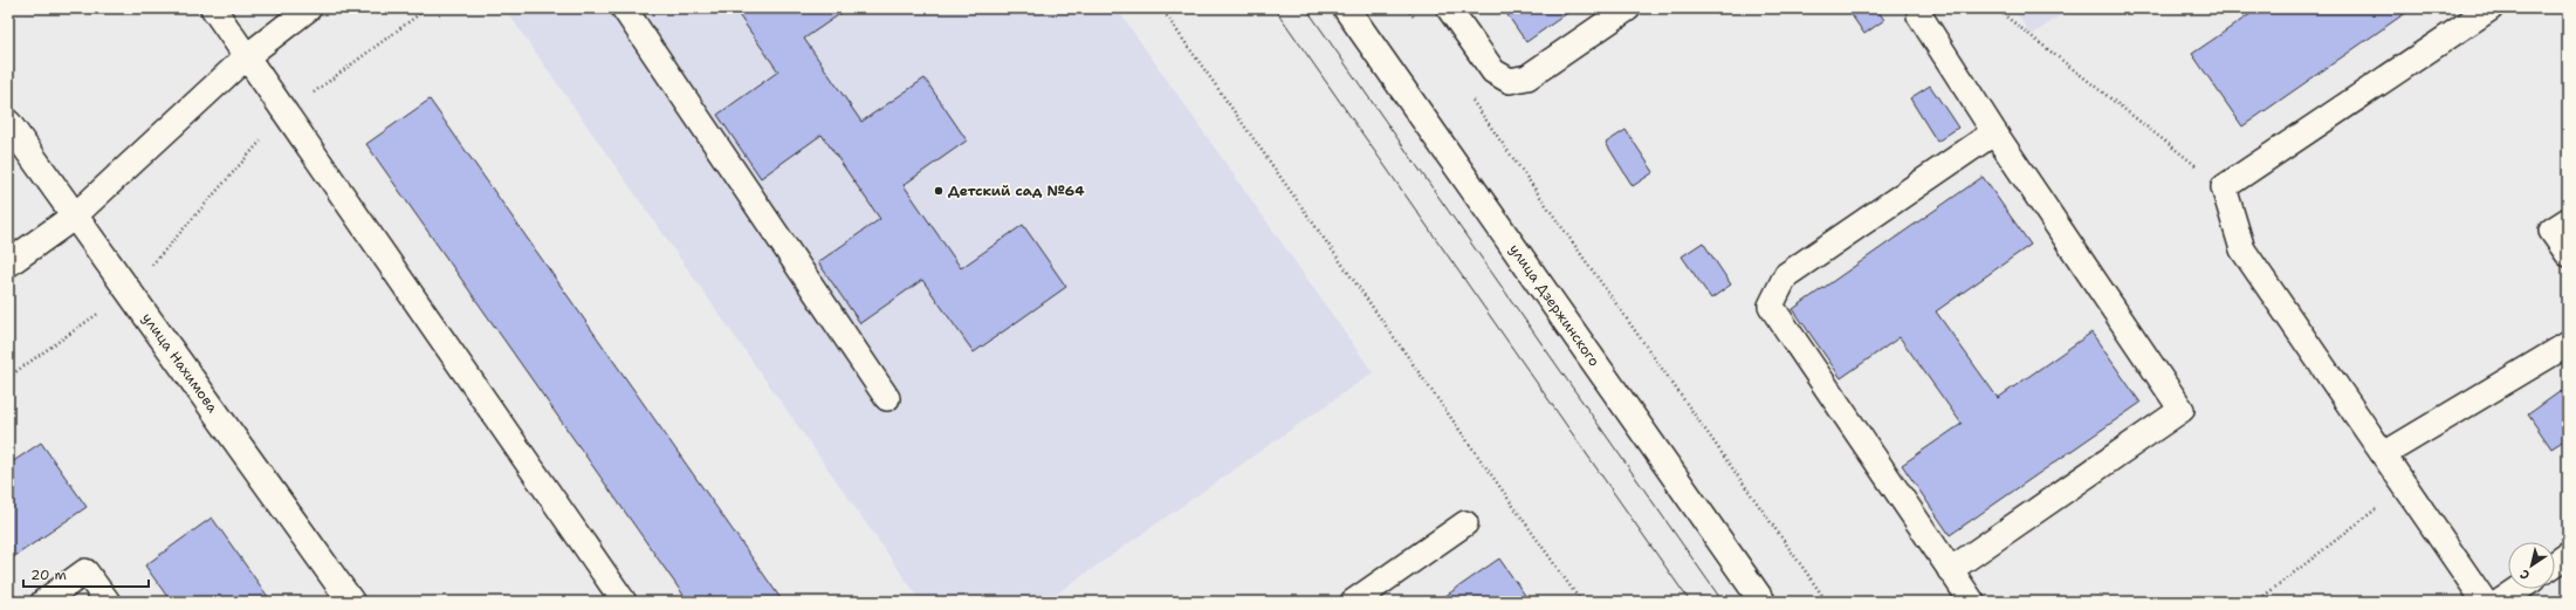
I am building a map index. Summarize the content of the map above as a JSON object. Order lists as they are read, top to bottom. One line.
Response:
{"streets":{"main road":["улица Дзержинского","улица Нахимова"]},"places":["Детский сад №64"],"scale_bar":"20 m","north":"bottom left"}
